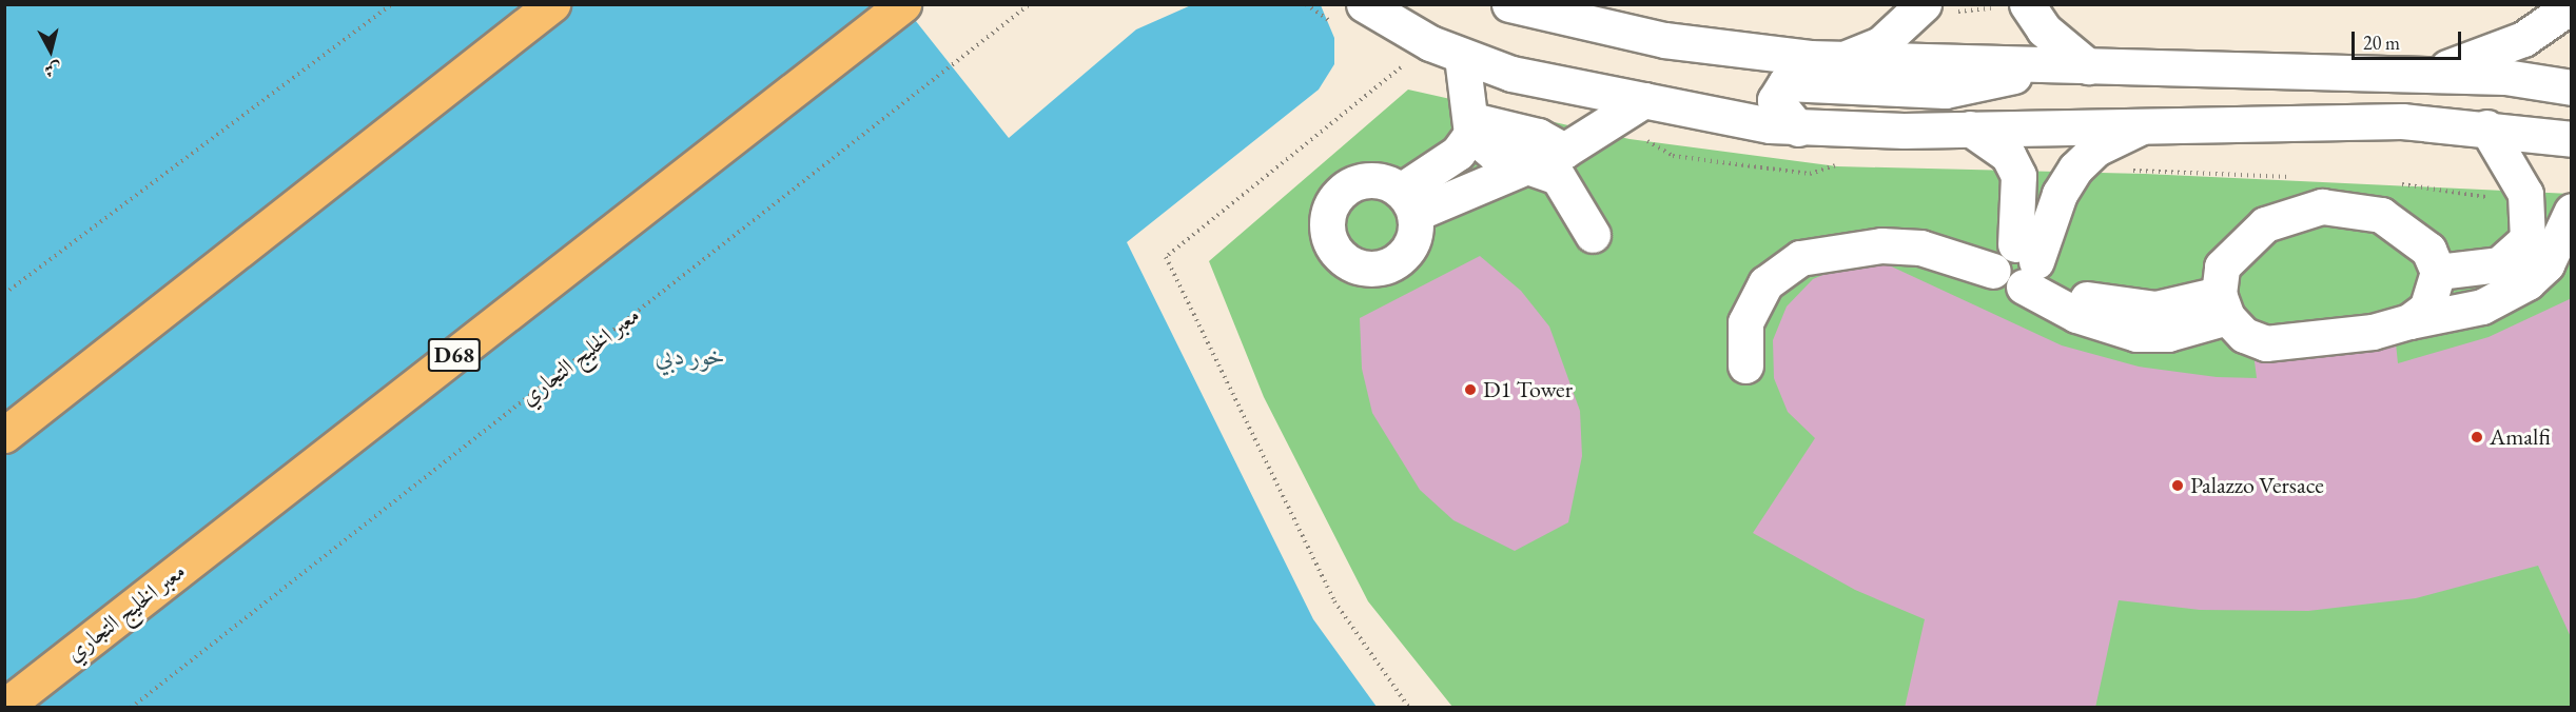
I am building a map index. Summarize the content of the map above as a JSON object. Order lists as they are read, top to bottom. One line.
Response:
{"streets":{"highway":["D68","معبر الخليج التجاري"]},"water":["خور دبي"],"places":["D1 Tower","Amalfi","Palazzo Versace"],"scale_bar":"20 m","north":"bottom"}
